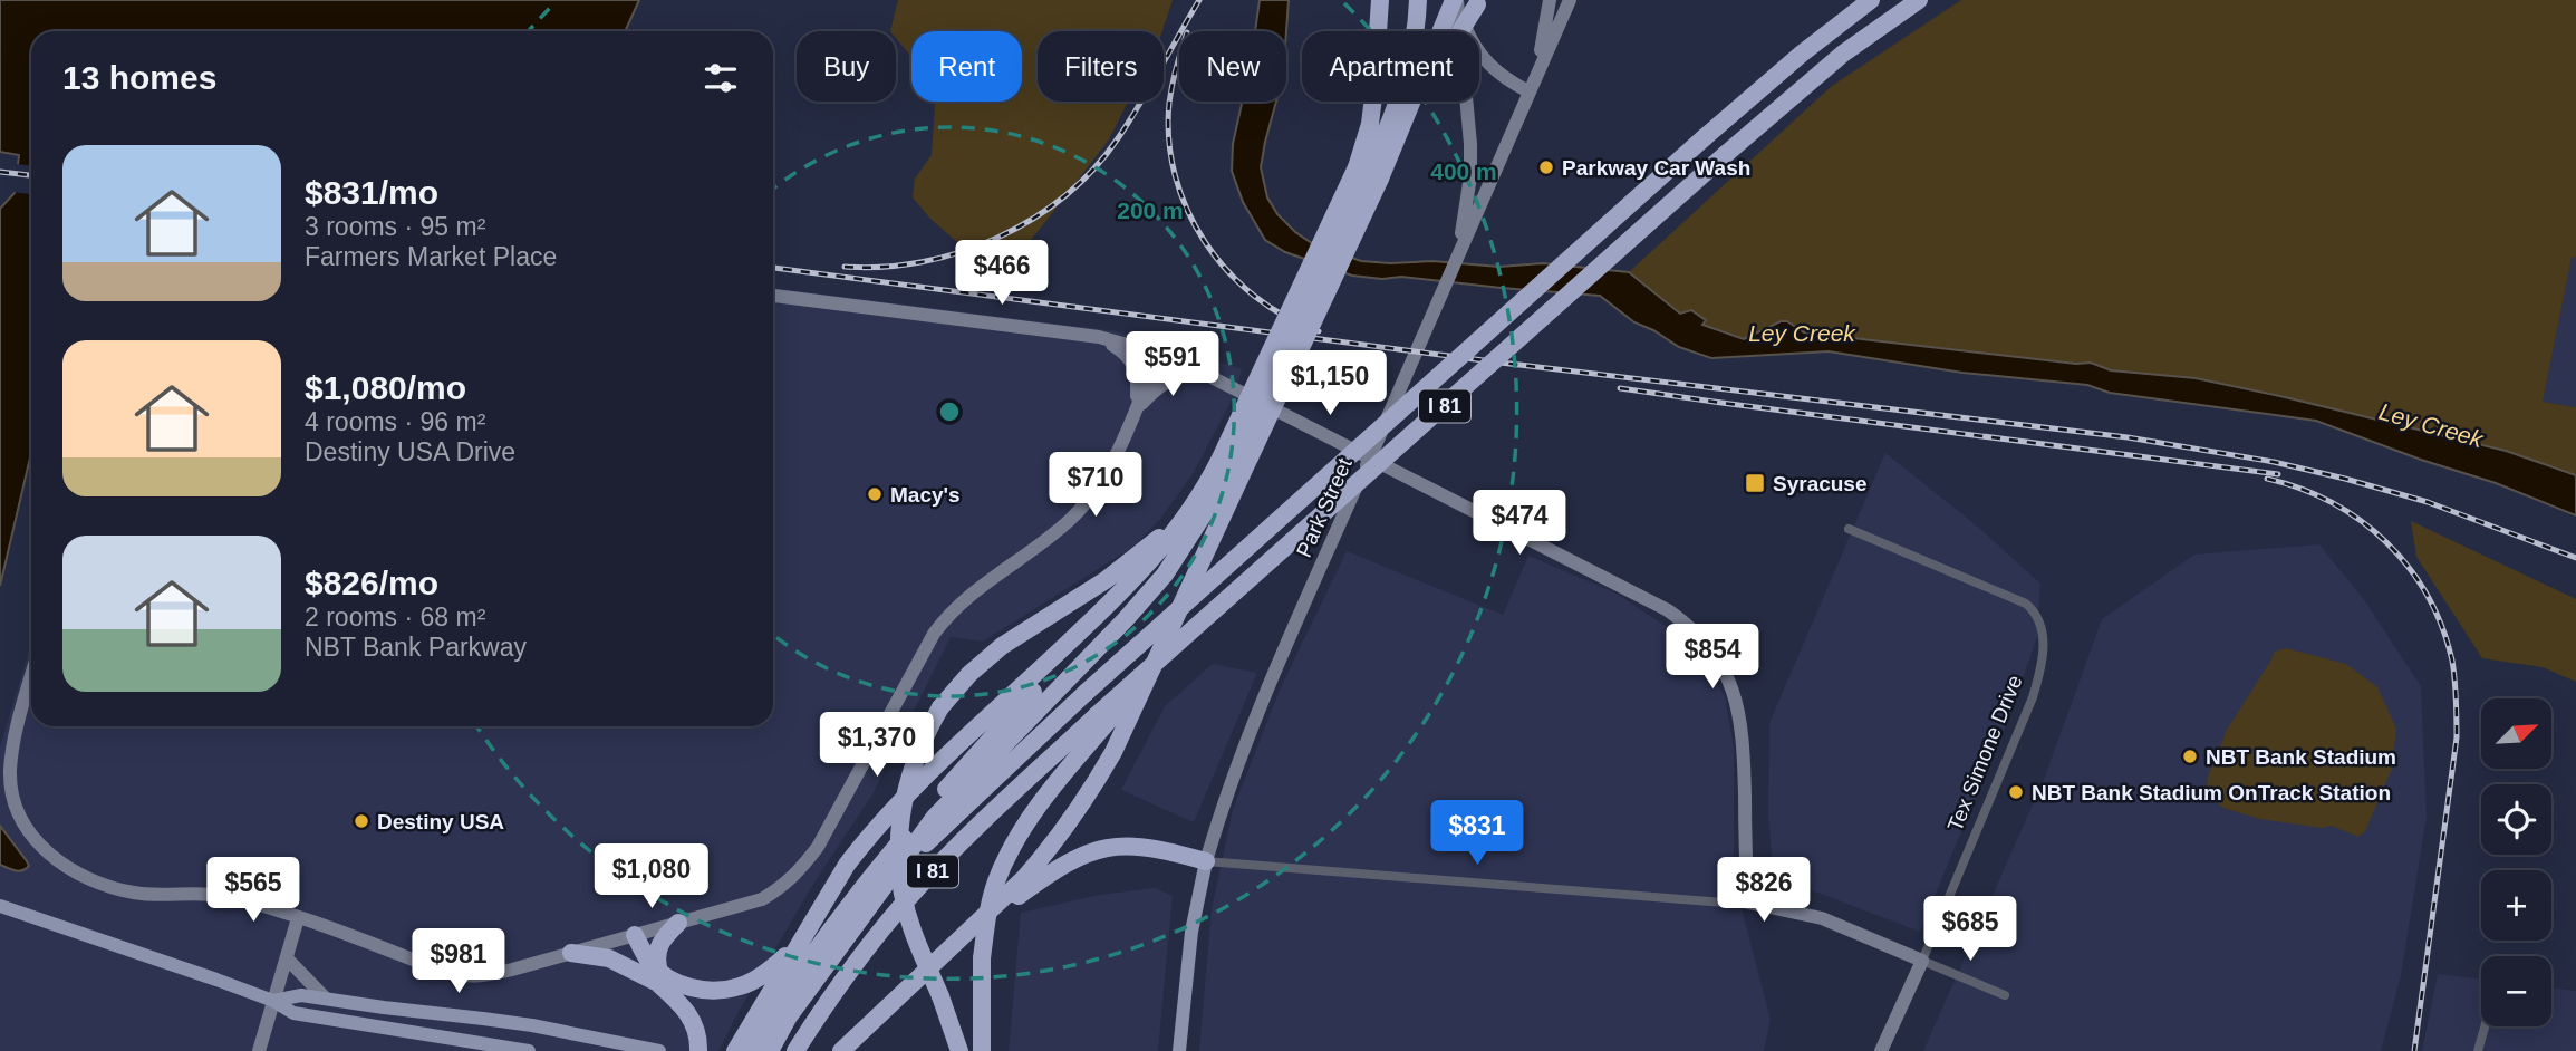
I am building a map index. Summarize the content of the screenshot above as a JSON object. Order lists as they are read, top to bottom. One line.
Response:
{"streets":{"highway":["I 81"],"main road":["Park Street"],"street":["Tex Simone Drive"]},"water":["Ley Creek"],"places":{"other":["Parkway Car Wash","Macy's","NBT Bank Stadium","NBT Bank Stadium OnTrack Station","Destiny USA"],"transit":["Syracuse"]},"north":"top right","page":{"chip":["Buy","Rent","Filters","New","Apartment"],"heading":"13 homes","list":[{"name":"$831/mo","note":"3 rooms · 95 m² · Farmers Market Place"},{"name":"$1,080/mo","note":"4 rooms · 96 m² · Destiny USA Drive"},{"name":"$826/mo","note":"2 rooms · 68 m² · NBT Bank Parkway"}],"price":["$466","$591","$1,150","$710","$474","$854","$1,370","$831","$1,080","$565","$826","$685","$981"],"map_buttons":["+","−"]},"rings":["400 m","200 m"]}
